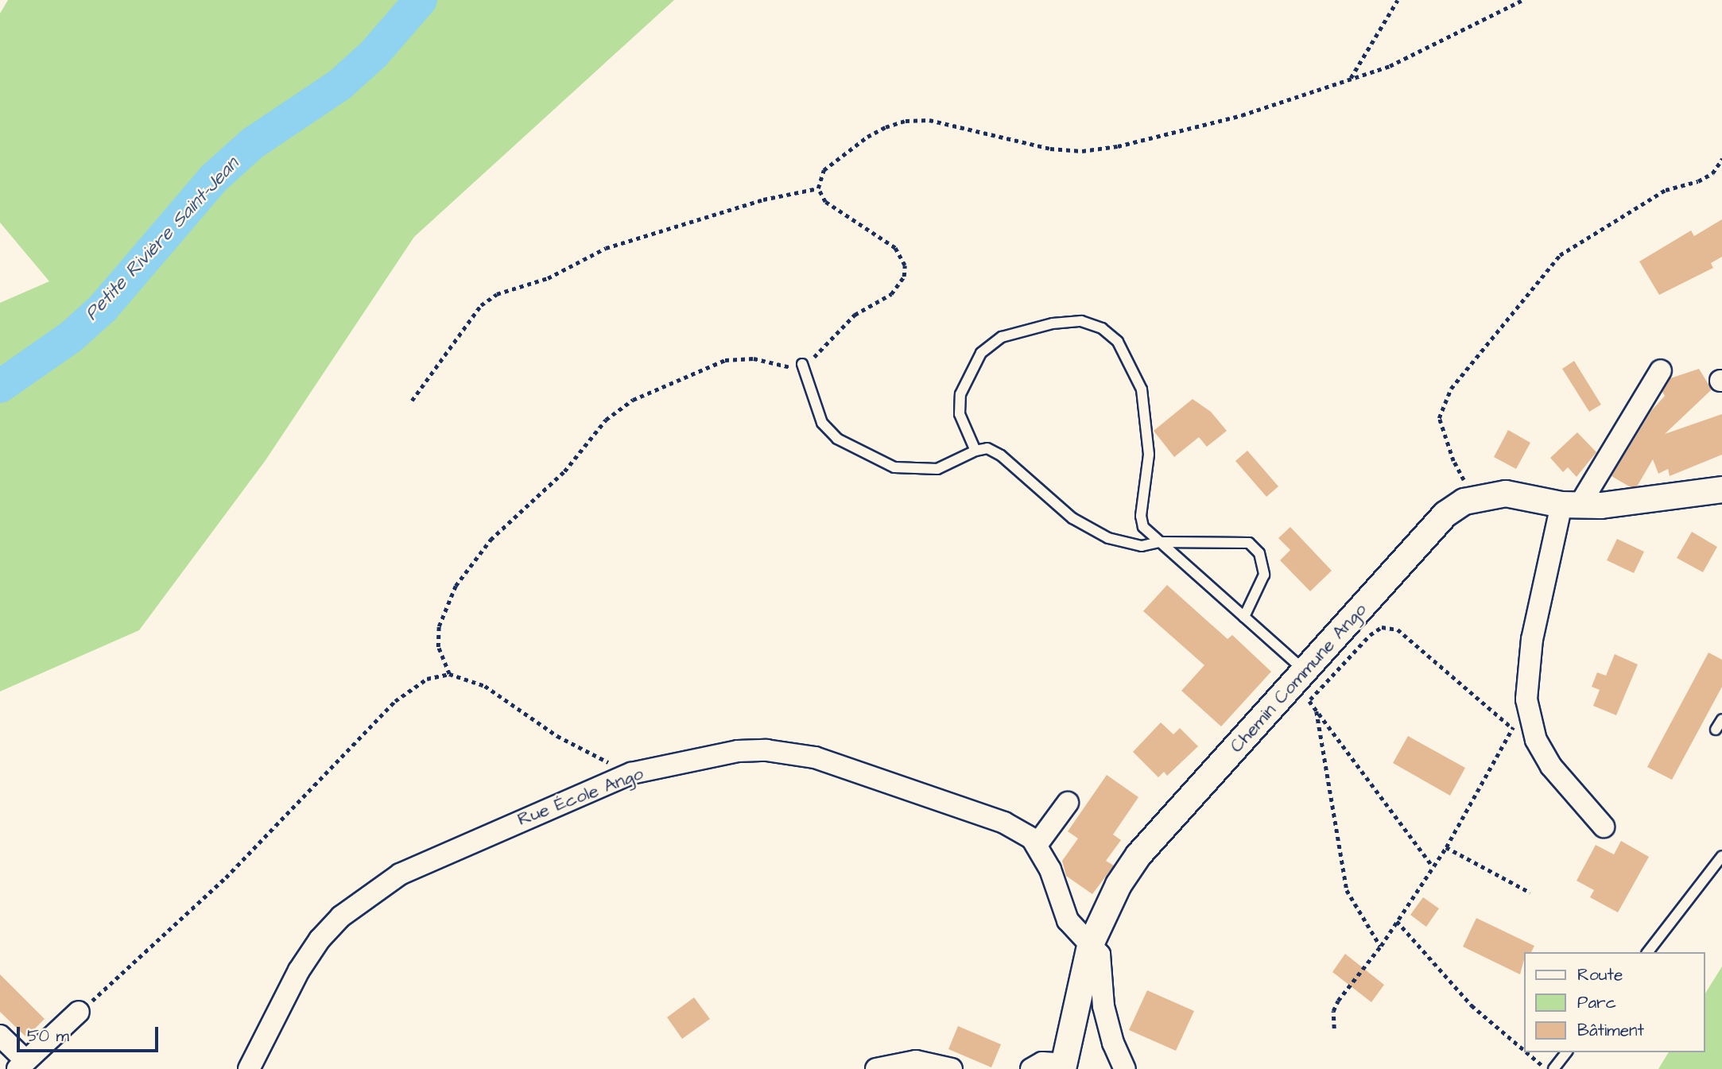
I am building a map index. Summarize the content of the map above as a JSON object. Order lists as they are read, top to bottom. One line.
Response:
{"streets":{"street":["Chemin Commune Ango","Rue École Ango"]},"crossings":[["Chemin Commune Ango","Rue École Ango"]],"water":["Petite Rivière Saint-Jean"],"legend":["Route","Parc","Bâtiment"],"scale_bar":"50 m"}
